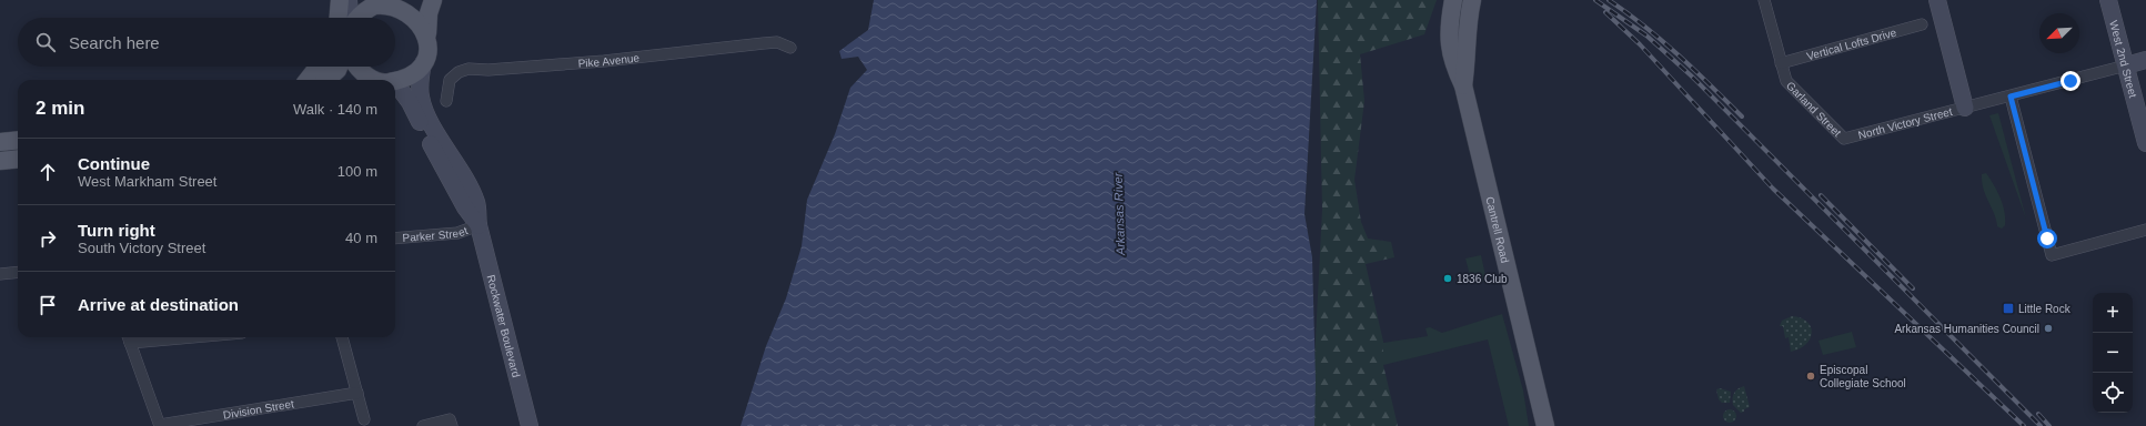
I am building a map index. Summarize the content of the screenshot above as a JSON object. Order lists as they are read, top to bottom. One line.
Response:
{"streets":{"main road":["Cantrell Road"],"street":["Vertical Lofts Drive","West 2nd Street","Pike Avenue","Garland Street","North Victory Street","Parker Street","Rockwater Boulevard","Division Street"]},"crossings":[["Vertical Lofts Drive","Garland Street"],["West 2nd Street","North Victory Street"],["Garland Street","North Victory Street"],["Parker Street","Rockwater Boulevard"]],"water":["Arkansas River"],"places":{"other":["1836 Club","Arkansas Humanities Council","Episcopal Collegiate School"],"transit":["Little Rock"]},"north":"bottom left","page":{"search":"Search here","heading":["2 min","Walk · 140 m"],"list":[["Continue","West Markham Street","100 m"],["Turn right","South Victory Street","40 m"],"Arrive at destination"],"map_buttons":["+","−"]}}
